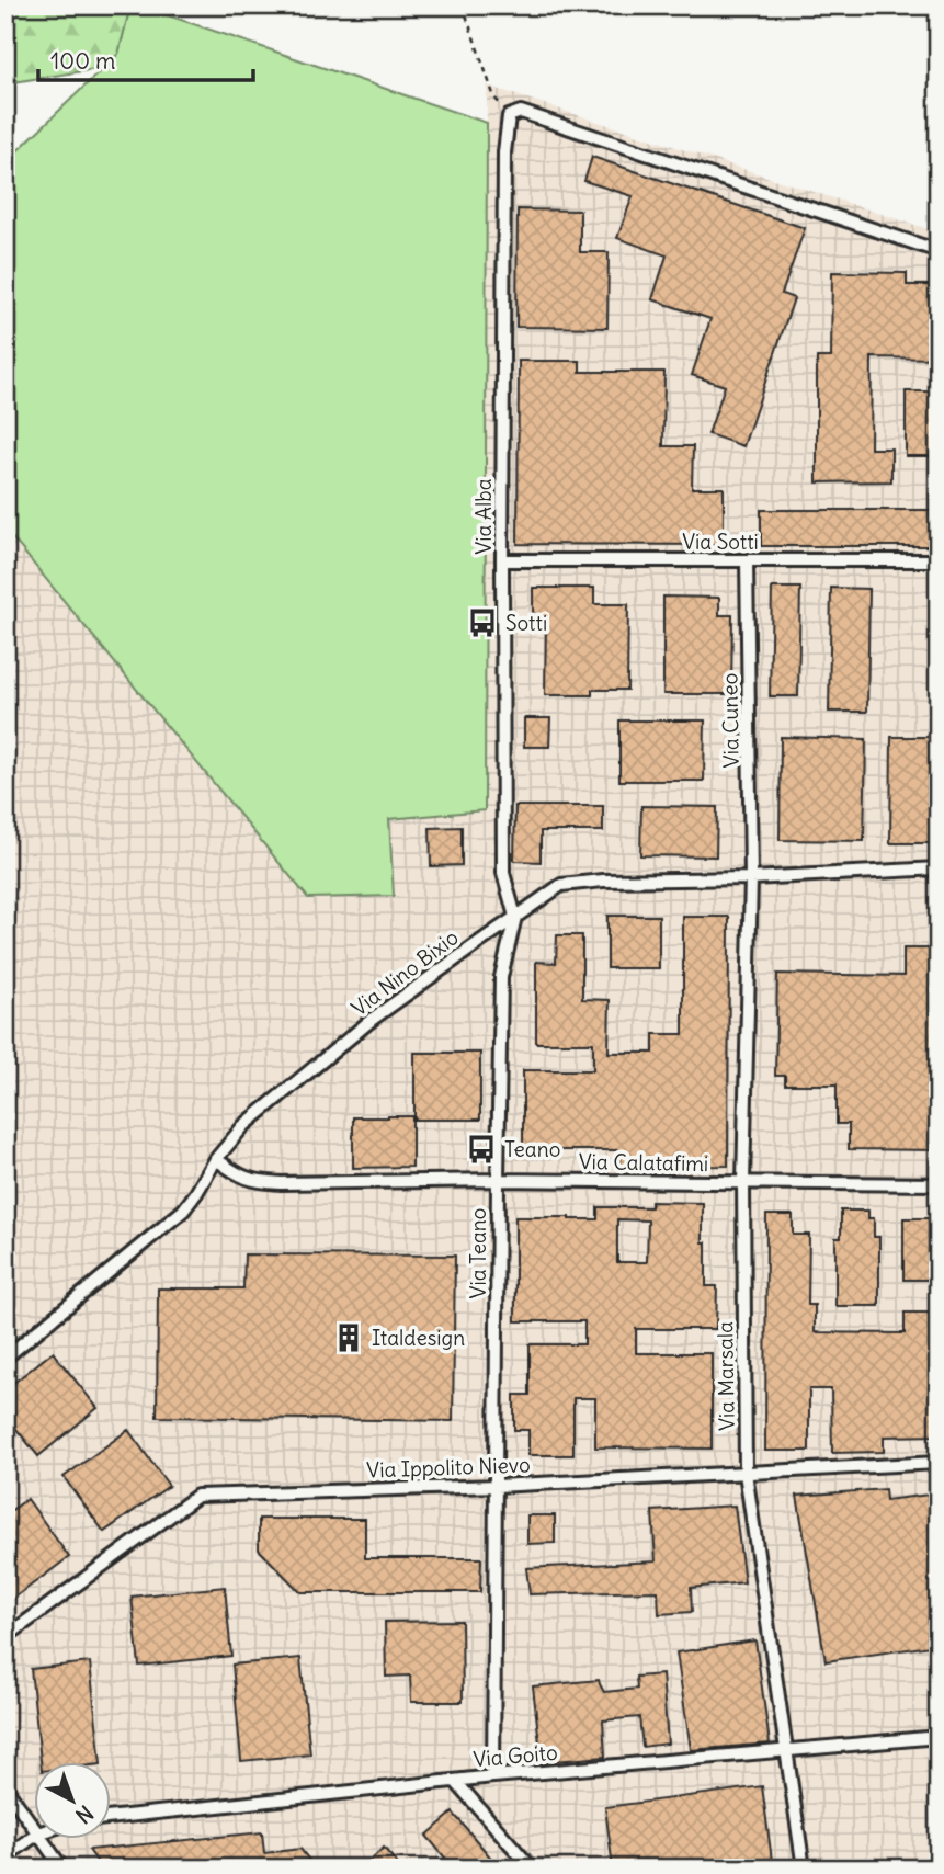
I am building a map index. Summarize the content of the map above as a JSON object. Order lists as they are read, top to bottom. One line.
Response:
{"streets":{"street":["Via Alba","Via Sotti","Via Cuneo","Via Nino Bixio","Via Calatafimi","Via Teano","Via Marsala","Via Ippolito Nievo","Via Goito"]},"crossings":[["Via Alba","Via Sotti"],["Via Alba","Via Nino Bixio"],["Via Alba","Via Teano"],["Via Sotti","Via Cuneo"],["Via Cuneo","Via Nino Bixio"],["Via Cuneo","Via Marsala"],["Via Nino Bixio","Via Calatafimi"],["Via Nino Bixio","Via Teano"],["Via Nino Bixio","Via Marsala"],["Via Calatafimi","Via Teano"],["Via Calatafimi","Via Marsala"],["Via Teano","Via Ippolito Nievo"],["Via Teano","Via Goito"],["Via Marsala","Via Ippolito Nievo"],["Via Marsala","Via Goito"]],"places":{"bus stop":["Sotti","Teano"],"building":["Italdesign"]},"scale_bar":"100 m","north":"bottom right"}
